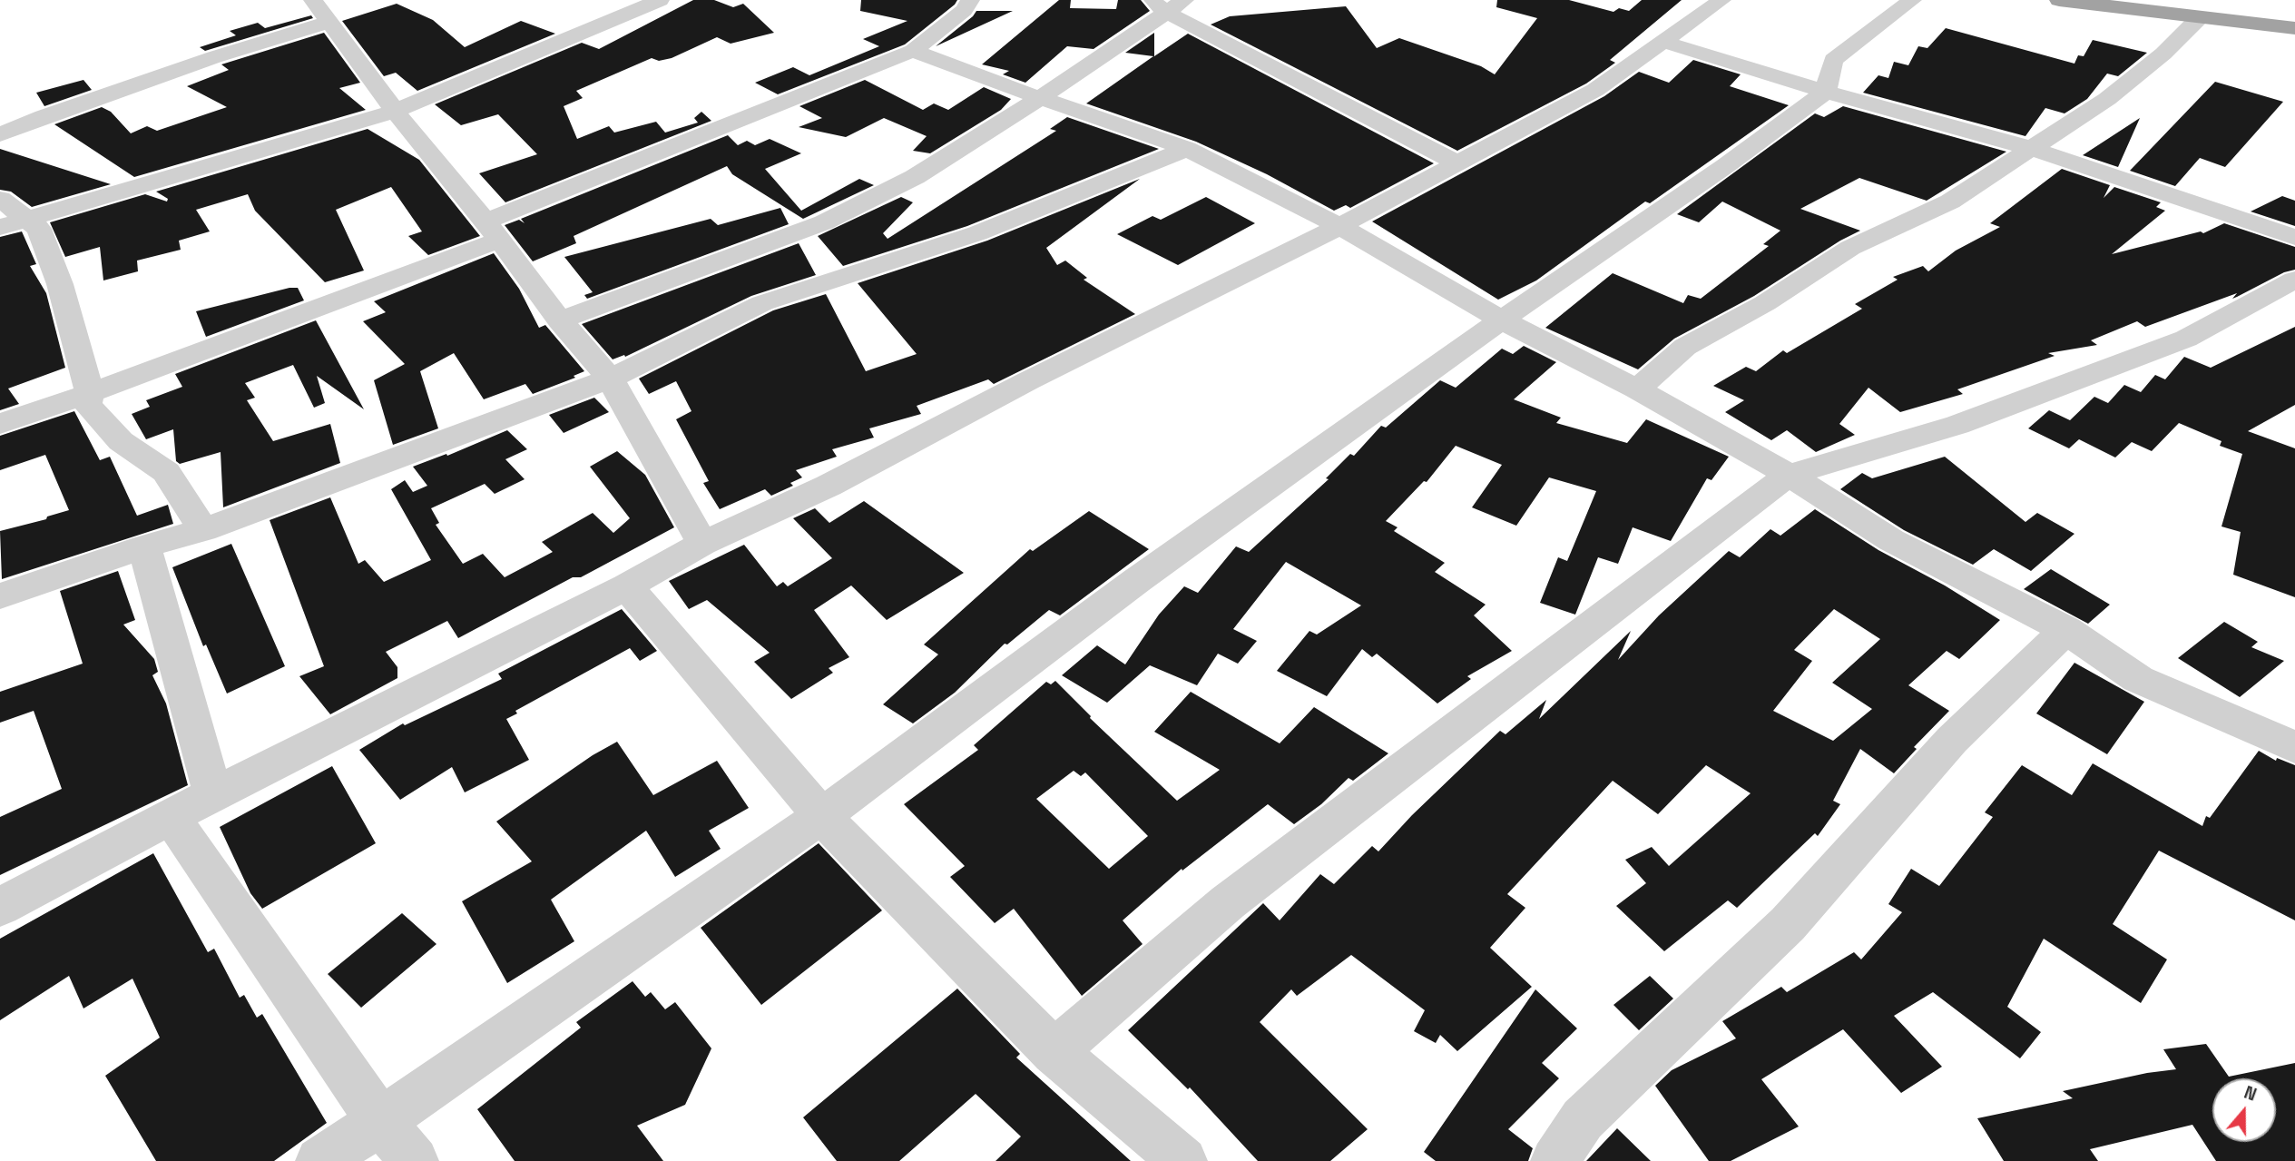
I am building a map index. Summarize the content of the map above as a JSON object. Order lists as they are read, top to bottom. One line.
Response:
{"north":"top"}
